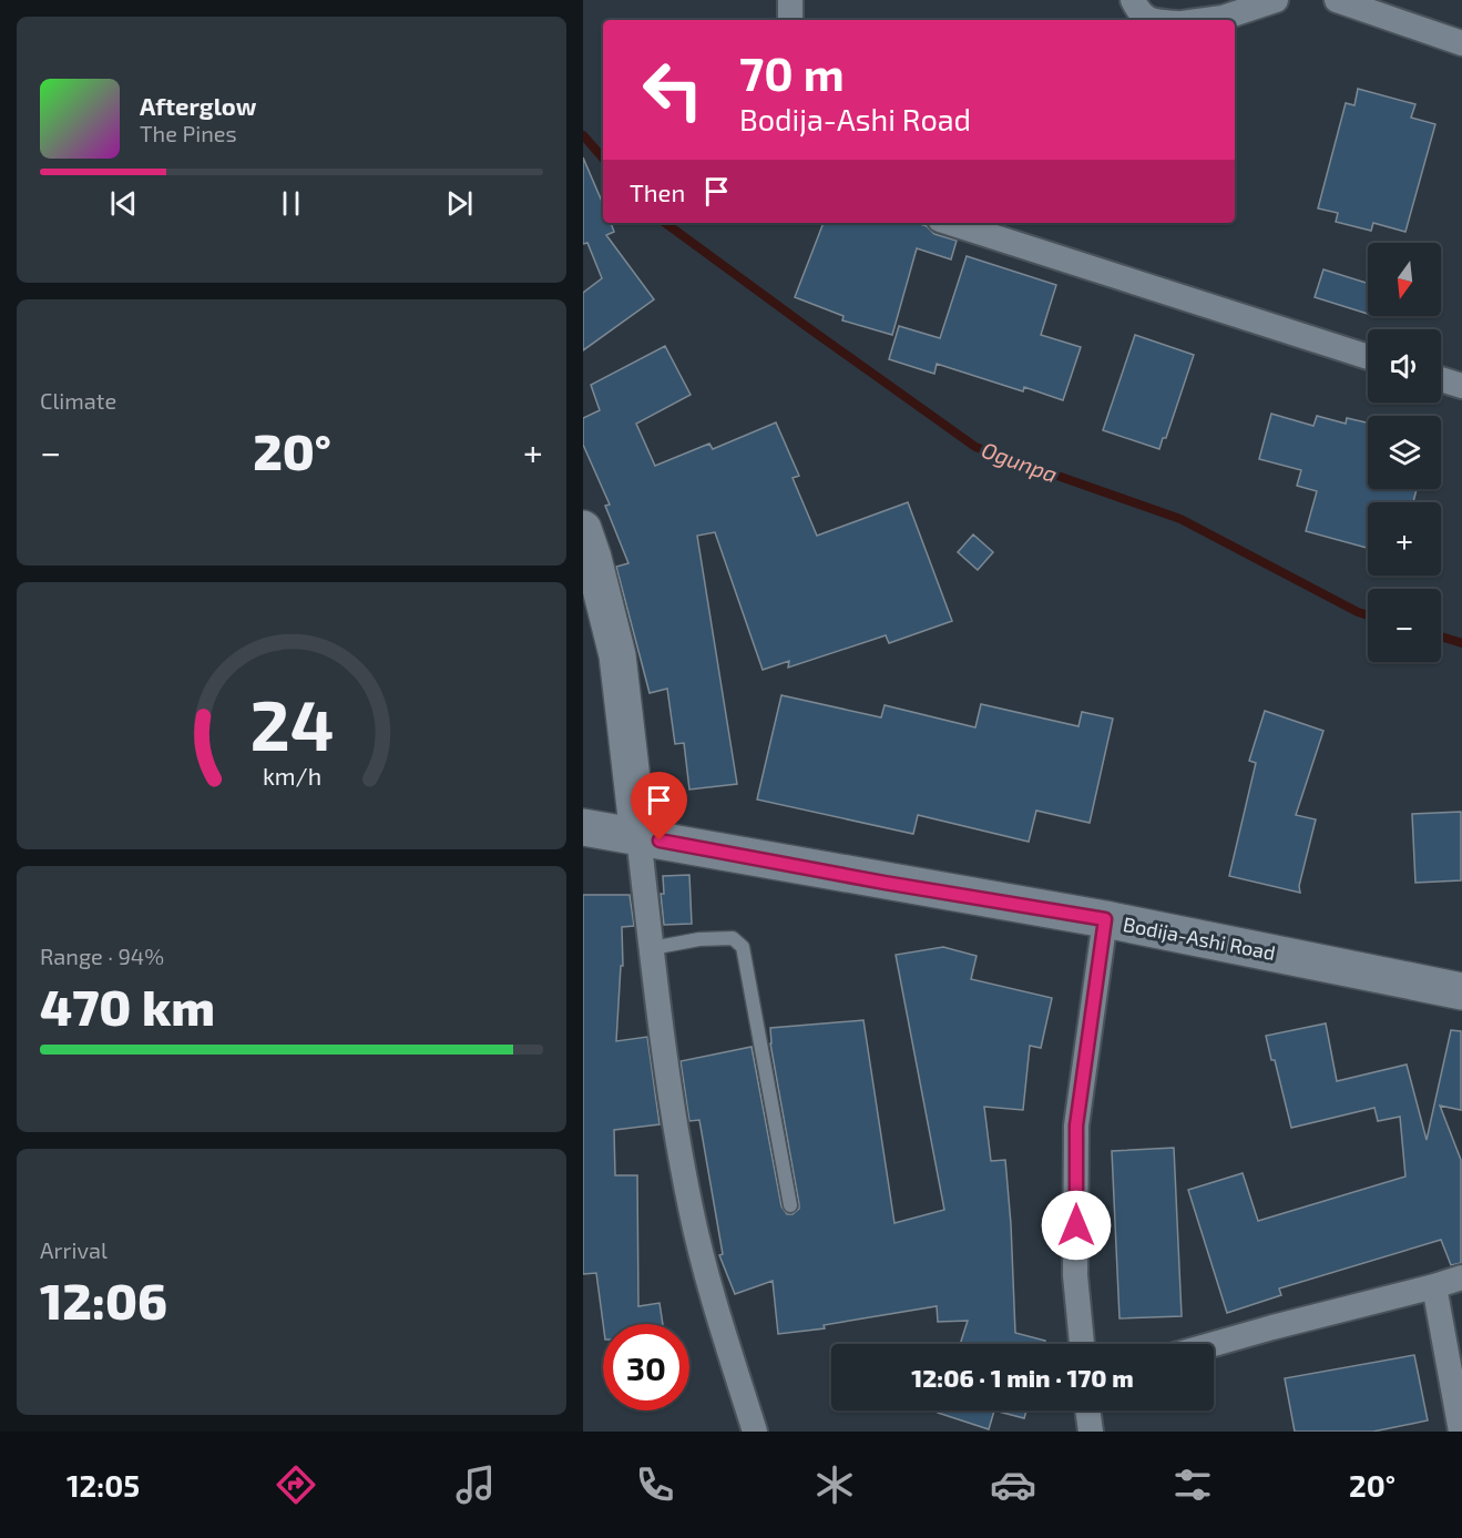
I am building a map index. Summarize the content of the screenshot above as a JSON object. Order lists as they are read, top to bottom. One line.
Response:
{"streets":{"street":["Bodija-Ashi Road"]},"water":["Ogunpa"],"north":"bottom","page":{"turn":["70 m","Bodija-Ashi Road"],"song":["Afterglow","The Pines"],"then":"Then","map_buttons":["+","−"],"tile":["Climate",["Range · 94%","470 km"],["Arrival","12:06"]],"heat":["−","20°","+"],"limit":"30","trip":"12:06 · 1 min · 170 m","tabs":["12:05","20°"],"gauge":["24","km/h"]}}
